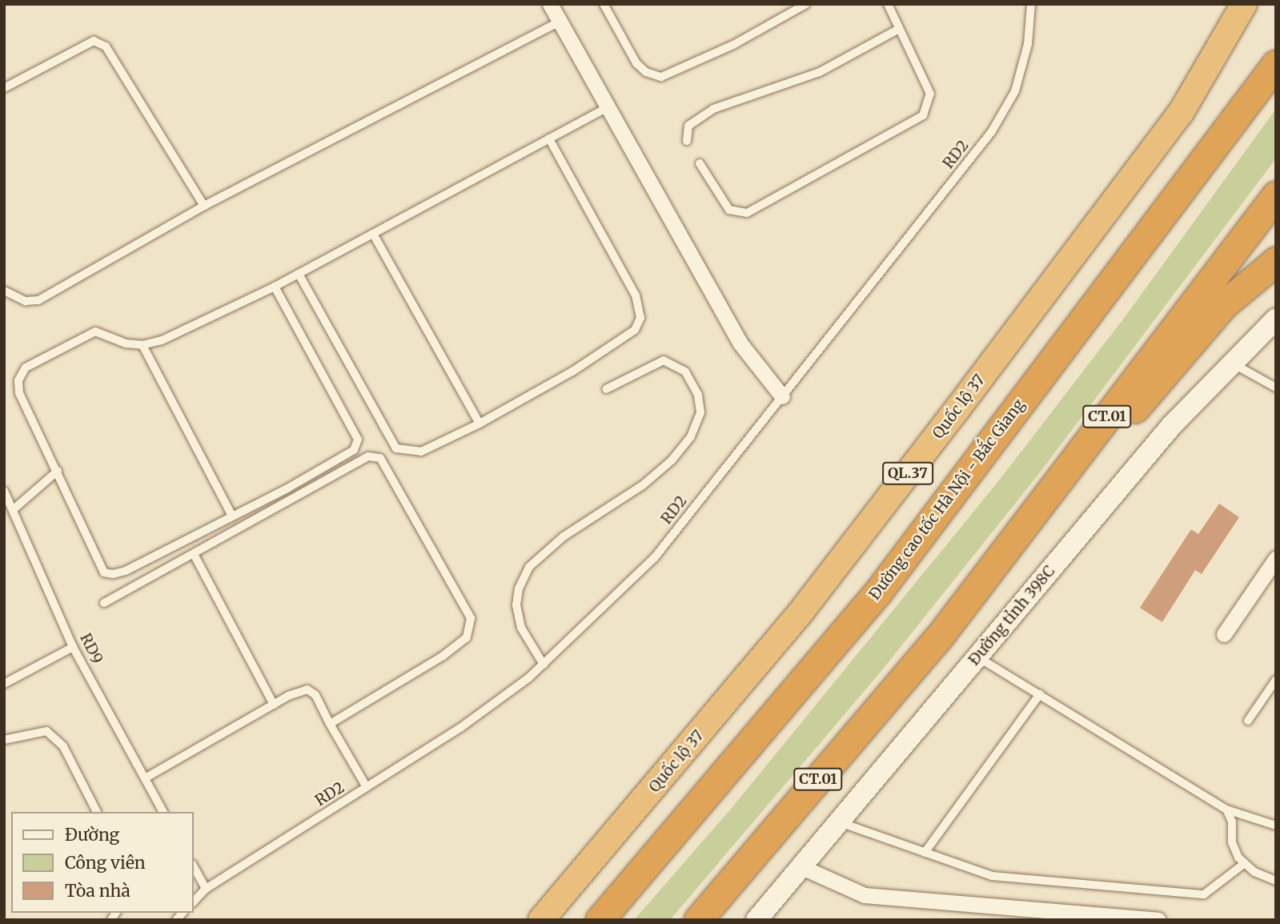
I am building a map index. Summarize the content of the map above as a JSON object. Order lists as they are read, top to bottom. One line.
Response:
{"streets":{"highway":["Quốc lộ 37","CT.01","QL.37","Đường cao tốc Hà Nội - Bắc Giang"],"main road":["Đường tỉnh 398C"],"lane":["RD2","RD9"]},"legend":["Đường","Công viên","Tòa nhà"]}
